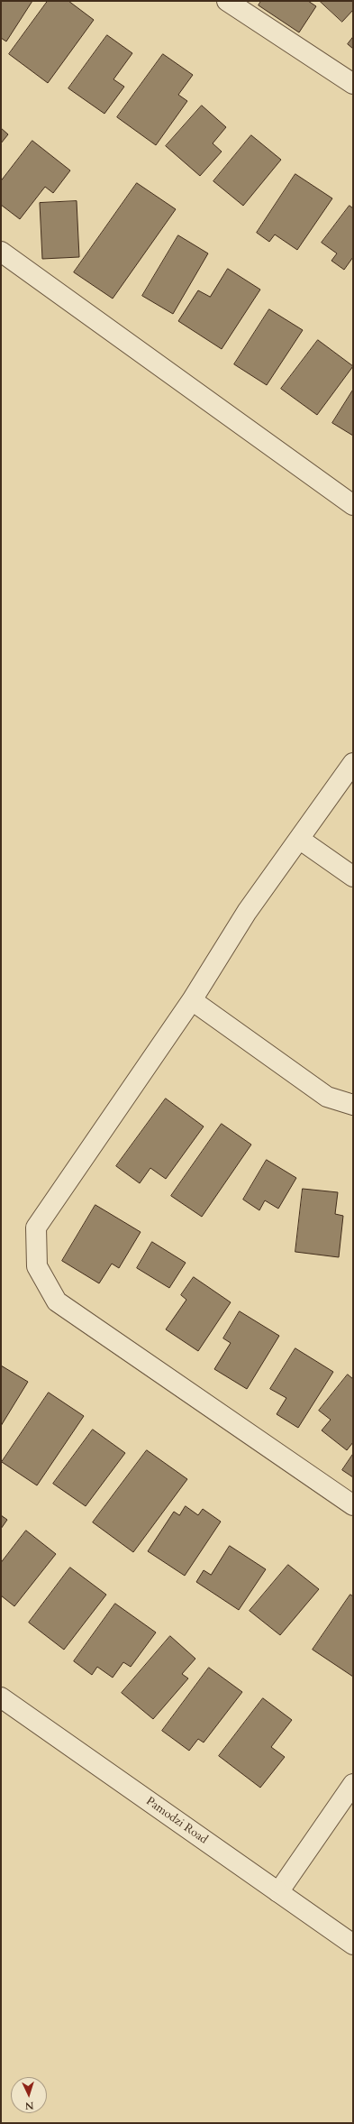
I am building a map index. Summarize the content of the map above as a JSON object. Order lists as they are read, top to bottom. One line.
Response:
{"streets":{"street":["Pamodzi Road"]},"north":"bottom"}
